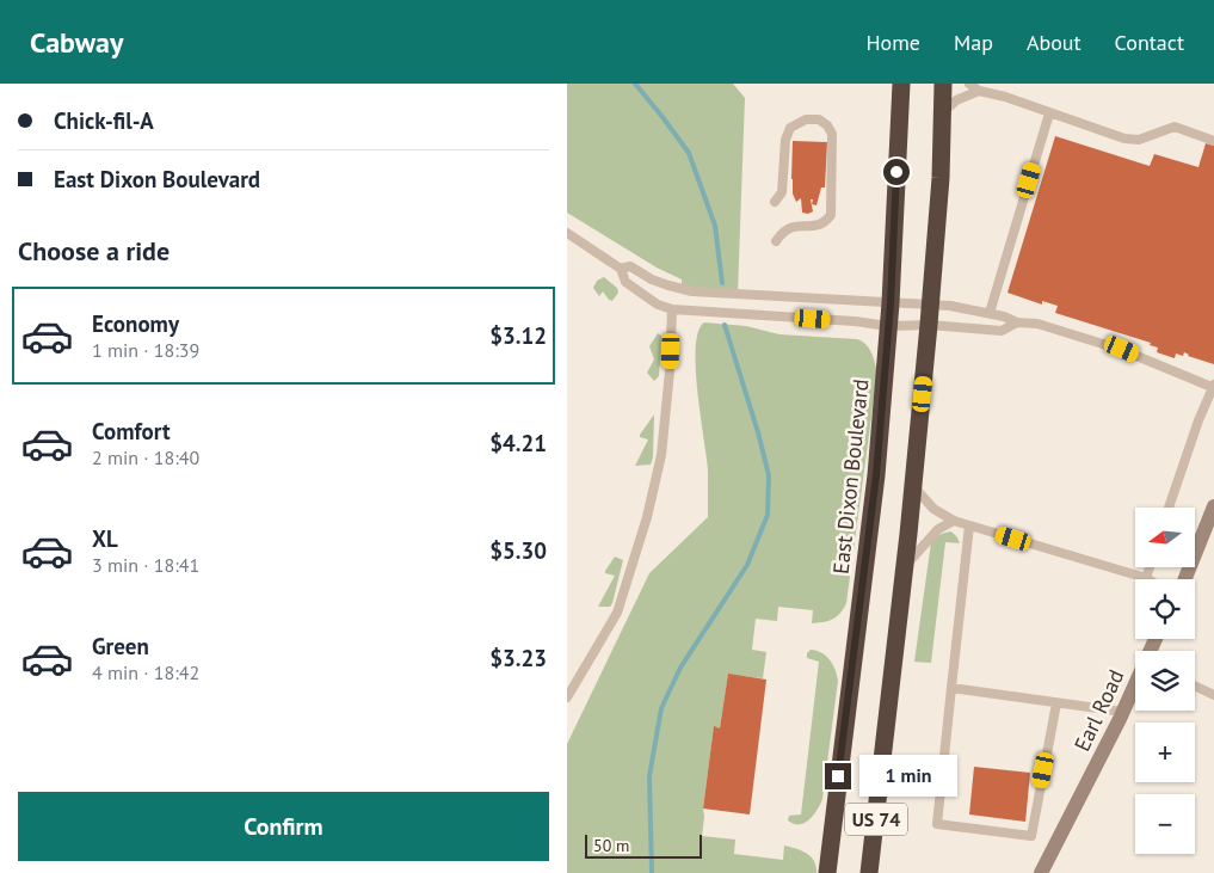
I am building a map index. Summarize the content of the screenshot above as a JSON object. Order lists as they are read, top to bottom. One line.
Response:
{"streets":{"highway":["East Dixon Boulevard","US 74"],"main road":["Earl Road"]},"scale_bar":"50 m","north":"left","page":{"header":"Cabway","nav":["Home","Map","About","Contact"],"banner":["Chick-fil-A","East Dixon Boulevard"],"heading":"Choose a ride","list":[{"name":"Economy","note":"1 min · 18:39","value":"$3.12"},{"name":"Comfort","note":"2 min · 18:40","value":"$4.21"},{"name":"XL","note":"3 min · 18:41","value":"$5.30"},{"name":"Green","note":"4 min · 18:42","value":"$3.23"}],"map_buttons":["+","−"],"bubble":"1 min","buttons":"Confirm","scale":"50 m"}}
